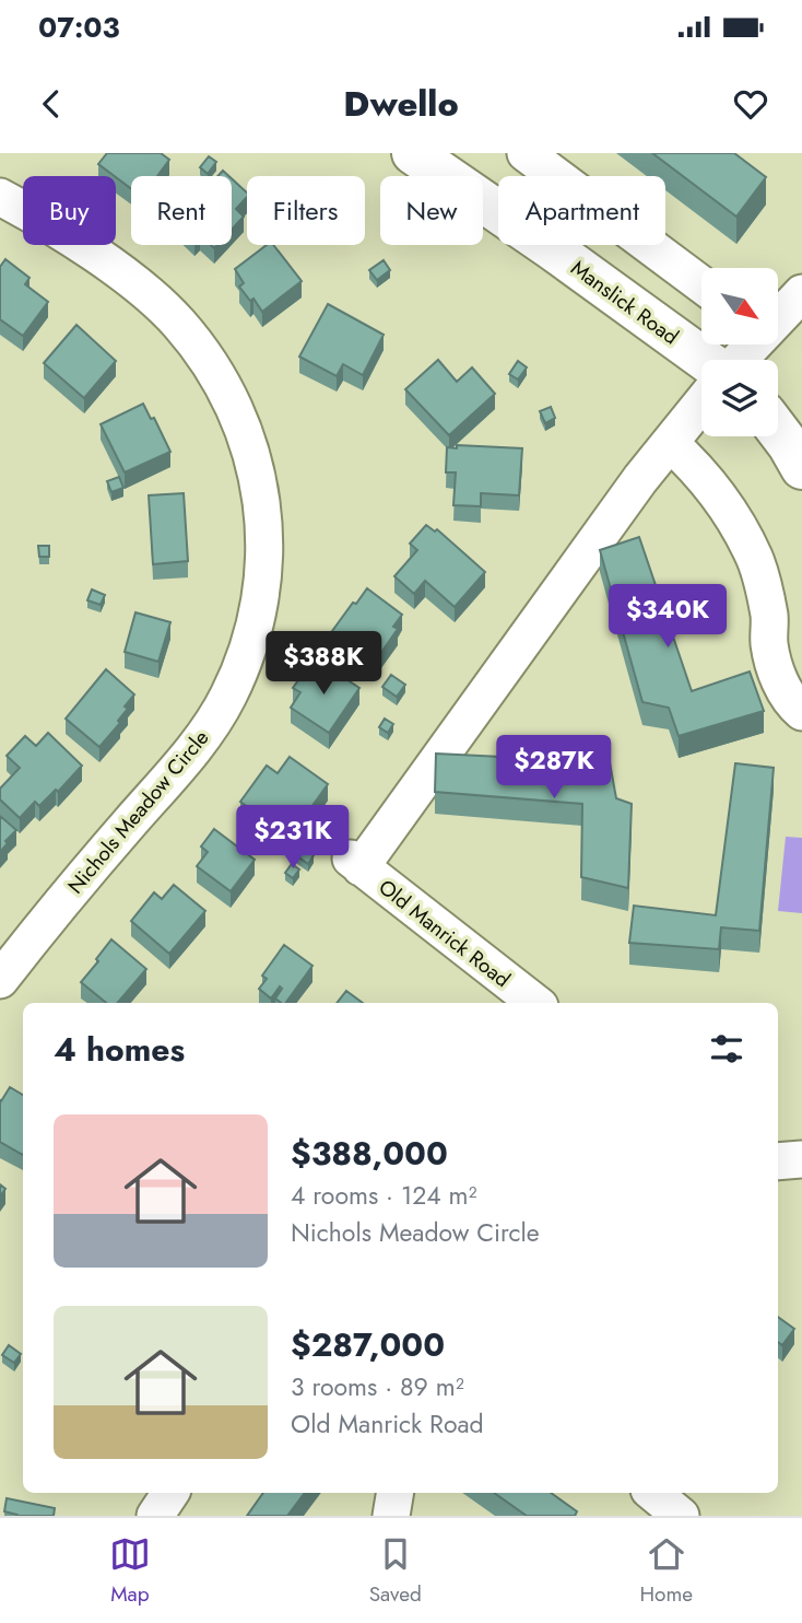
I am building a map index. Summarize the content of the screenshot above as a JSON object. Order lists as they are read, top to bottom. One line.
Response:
{"streets":{"main road":["Manslick Road"],"street":["Nichols Meadow Circle","Old Manrick Road"]},"north":"bottom right","page":{"status":"07:03","header":"Dwello","chip":["Buy","Rent","Filters","New","Apartment"],"price":["$340K","$388K","$287K","$231K"],"heading":"4 homes","list":[{"name":"$388,000","note":"4 rooms · 124 m² · Nichols Meadow Circle"},{"name":"$287,000","note":"3 rooms · 89 m² · Old Manrick Road"}],"tabs":["Map","Saved","Home"]}}
